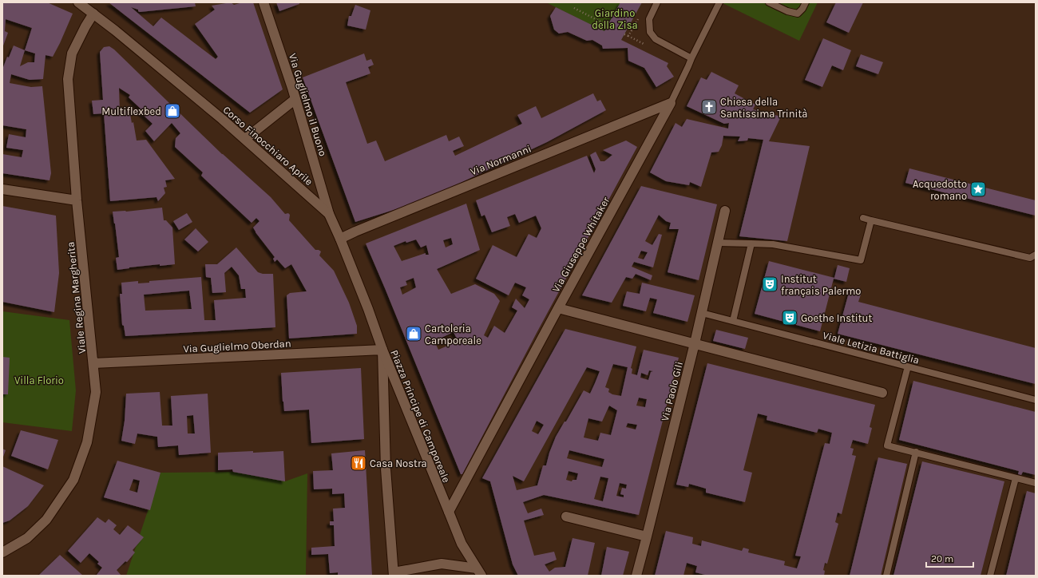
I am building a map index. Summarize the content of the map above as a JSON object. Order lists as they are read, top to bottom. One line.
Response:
{"streets":{"street":["Via Guglielmo il Buono","Corso Finocchiaro Aprile","Via Normanni","Via Giuseppe Whitaker","Viale Regina Margherita","Via Guglielmo Oberdan","Via Paolo Gili","Piazza Principe di Camporeale"],"lane":["Viale Letizia Battiglia"]},"crossings":[["Via Guglielmo il Buono","Corso Finocchiaro Aprile"],["Corso Finocchiaro Aprile","Via Normanni"],["Corso Finocchiaro Aprile","Viale Regina Margherita"],["Corso Finocchiaro Aprile","Via Guglielmo Oberdan"],["Corso Finocchiaro Aprile","Piazza Principe di Camporeale"],["Via Normanni","Via Giuseppe Whitaker"],["Via Giuseppe Whitaker","Piazza Principe di Camporeale"],["Viale Regina Margherita","Via Guglielmo Oberdan"],["Via Guglielmo Oberdan","Piazza Principe di Camporeale"],["Viale Letizia Battiglia","Via Paolo Gili"]],"parks":["Giardino della Zisa","Villa Florio"],"places":{"church":["Chiesa della Santissima Trinità"],"shop":["Multiflexbed","Cartoleria Camporeale"],"place":["Acquedotto romano"],"theatre":["Institut français Palermo","Goethe Institut"],"restaurant":["Casa Nostra"]},"scale_bar":"20 m"}
